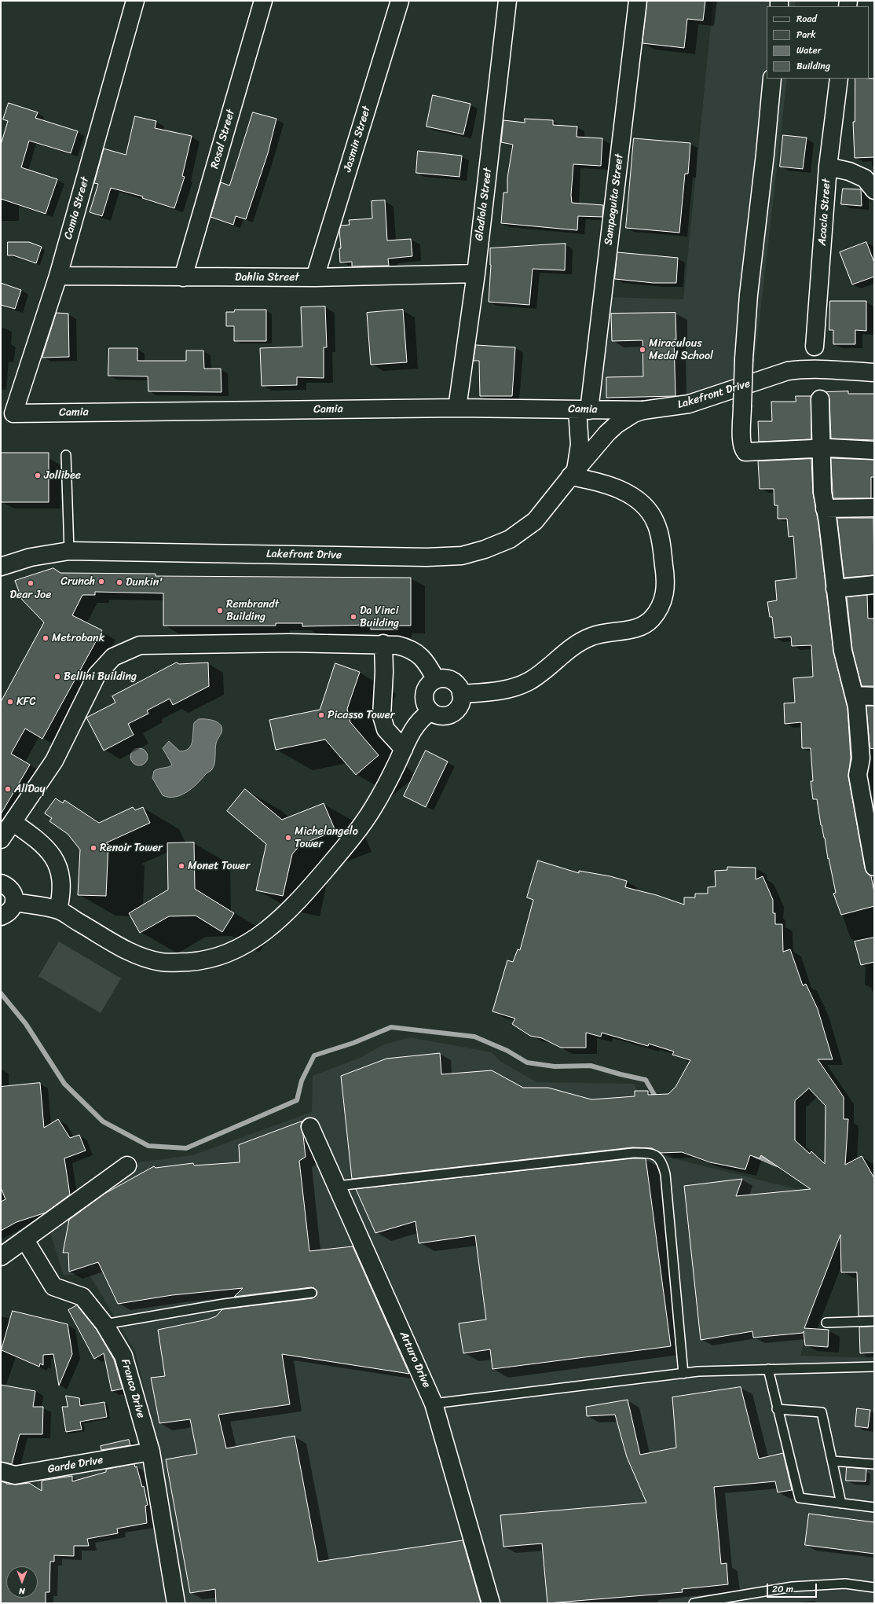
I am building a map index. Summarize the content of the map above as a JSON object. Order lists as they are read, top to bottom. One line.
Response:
{"streets":{"street":["Rosal Street","Jasmin Street","Sampaguita Street","Gladiola Street","Camia Street","Acacia Street","Dahlia Street","Lakefront Drive","Camia","Arturo Drive","Franco Drive","Garde Drive"]},"crossings":[["Rosal Street","Dahlia Street"],["Jasmin Street","Dahlia Street"],["Sampaguita Street","Lakefront Drive"],["Sampaguita Street","Camia"],["Gladiola Street","Dahlia Street"],["Gladiola Street","Camia"],["Camia Street","Dahlia Street"],["Camia Street","Camia"],["Lakefront Drive","Camia"],["Franco Drive","Garde Drive"]],"places":["Miraculous Medal School","Jollibee","Crunch","Dunkin'","Dear Joe","Rembrandt Building","Da Vinci Building","Metrobank","Bellini Building","KFC","Picasso Tower","AllDay","Michelangelo Tower","Renoir Tower","Monet Tower"],"legend":["Road","Park","Water","Building"],"scale_bar":"20 m","north":"bottom"}
